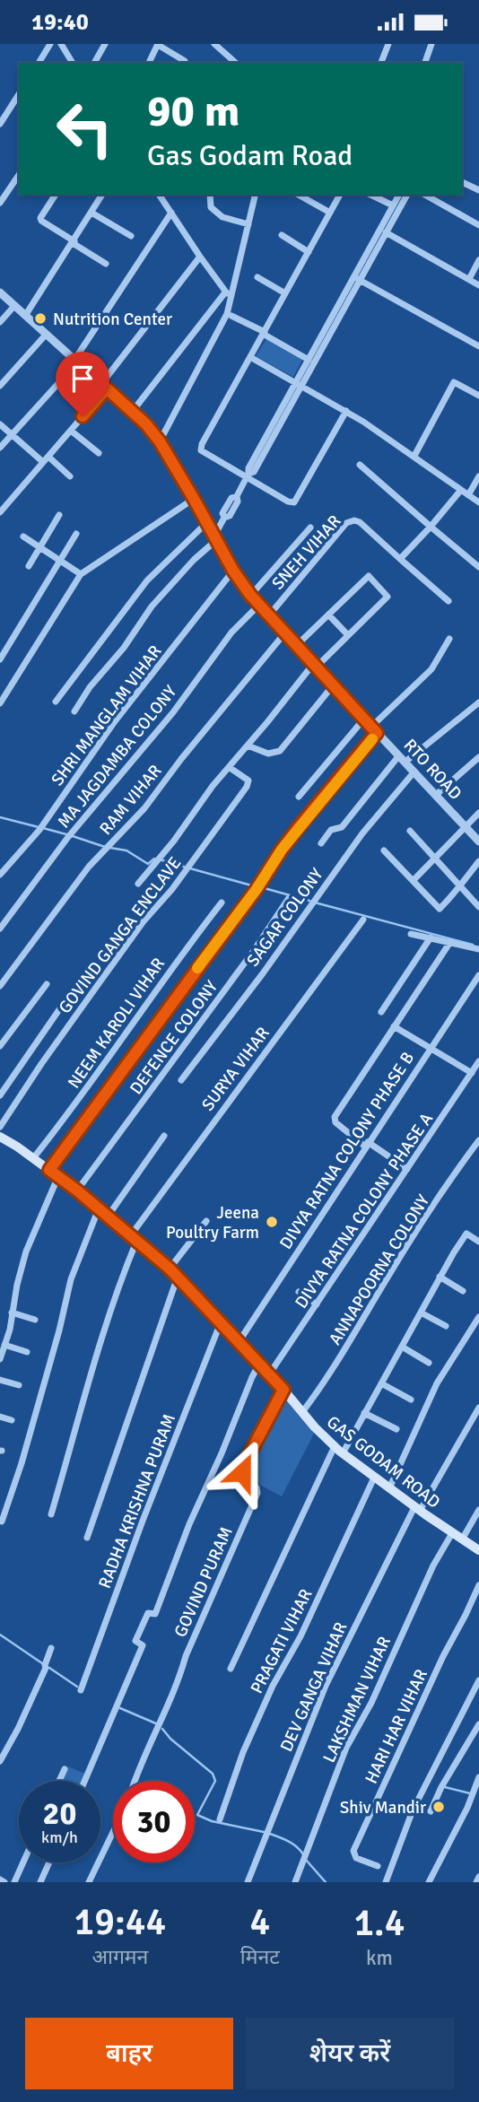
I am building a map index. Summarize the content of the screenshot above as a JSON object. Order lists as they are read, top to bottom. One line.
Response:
{"streets":{"main road":["GAS GODAM ROAD"],"street":["SNEH VIHAR","SHRI MANGLAM VIHAR","MA JAGDAMBA COLONY","RTO ROAD","RAM VIHAR","SAGAR COLONY","GOVIND GANGA ENCLAVE","NEEM KAROLI VIHAR","DEFENCE COLONY","SURYA VIHAR","DIVYA RATNA COLONY PHASE B","DIVYA RATNA COLONY PHASE A","ANNAPOORNA COLONY","RADHA KRISHNA PURAM","GOVIND PURAM","PRAGATI VIHAR","DEV GANGA VIHAR","LAKSHMAN VIHAR","HARI HAR VIHAR"]},"crossings":[["SNEH VIHAR","RTO ROAD"],["SHRI MANGLAM VIHAR","RTO ROAD"],["MA JAGDAMBA COLONY","RTO ROAD"],["RTO ROAD","RAM VIHAR"],["RTO ROAD","SAGAR COLONY"],["NEEM KAROLI VIHAR","GAS GODAM ROAD"],["DEFENCE COLONY","GAS GODAM ROAD"],["SURYA VIHAR","GAS GODAM ROAD"],["DIVYA RATNA COLONY PHASE B","GAS GODAM ROAD"],["DIVYA RATNA COLONY PHASE A","GAS GODAM ROAD"],["ANNAPOORNA COLONY","GAS GODAM ROAD"],["GAS GODAM ROAD","RADHA KRISHNA PURAM"],["GAS GODAM ROAD","GOVIND PURAM"],["GAS GODAM ROAD","PRAGATI VIHAR"],["GAS GODAM ROAD","DEV GANGA VIHAR"],["GAS GODAM ROAD","LAKSHMAN VIHAR"]],"places":["Nutrition Center","Jeena Poultry Farm","Shiv Mandir"],"page":{"status":"19:40","turn":["90 m","Gas Godam Road"],"speed":"20 km/h","limit":"30","eta":["19:44","आगमन","4","मिनट","1.4","km"],"buttons":["बाहर","शेयर करें"]}}
